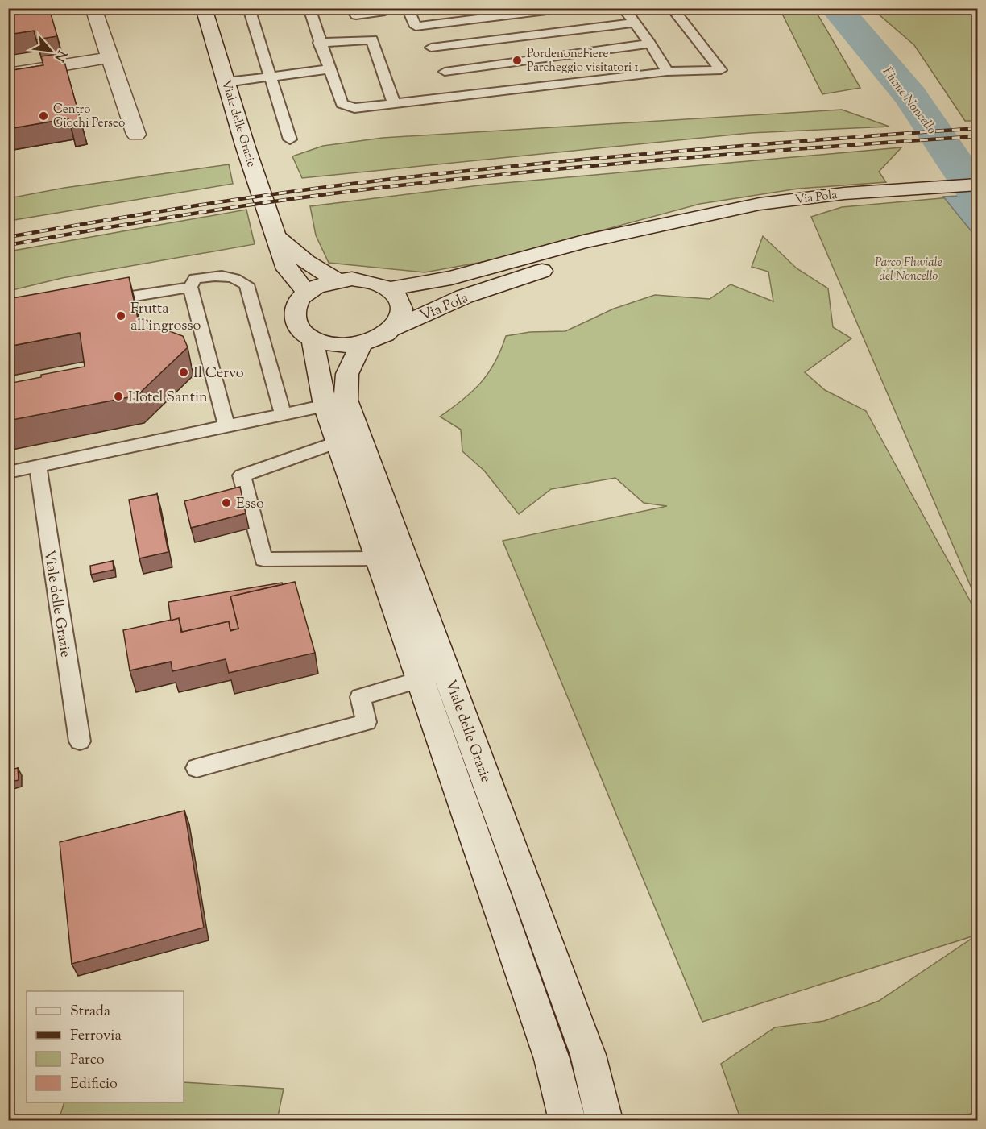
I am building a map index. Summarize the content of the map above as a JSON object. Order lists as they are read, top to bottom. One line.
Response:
{"streets":{"main road":["Viale delle Grazie","Via Pola"]},"crossings":[["Viale delle Grazie","Via Pola"]],"water":["Fiume Noncello"],"parks":["Parco Fluviale del Noncello"],"places":["PordenoneFiere Parcheggio visitatori 1","Centro Giochi Perseo","Frutta all'ingrosso","Il Cervo","Hotel Santin","Esso"],"legend":["Strada","Ferrovia","Parco","Edificio"],"north":"bottom right"}
